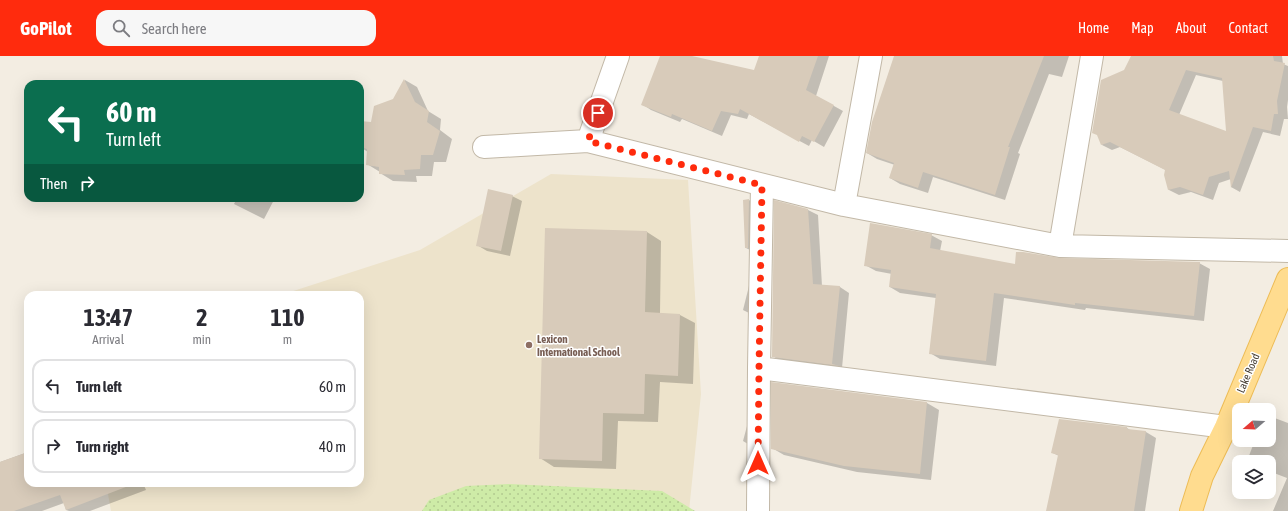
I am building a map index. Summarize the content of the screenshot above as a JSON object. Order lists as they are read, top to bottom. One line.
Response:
{"streets":{"main road":["Lake Road"]},"places":["Lexicon International School"],"north":"left","page":{"header":"GoPilot","search":"Search here","nav":["Home","Map","About","Contact"],"turn":["60 m","Turn left"],"then":"Then","eta":["13:47","Arrival","2","min","110","m"],"list":[{"name":"Turn left","value":"60 m"},{"name":"Turn right","value":"40 m"}]}}
